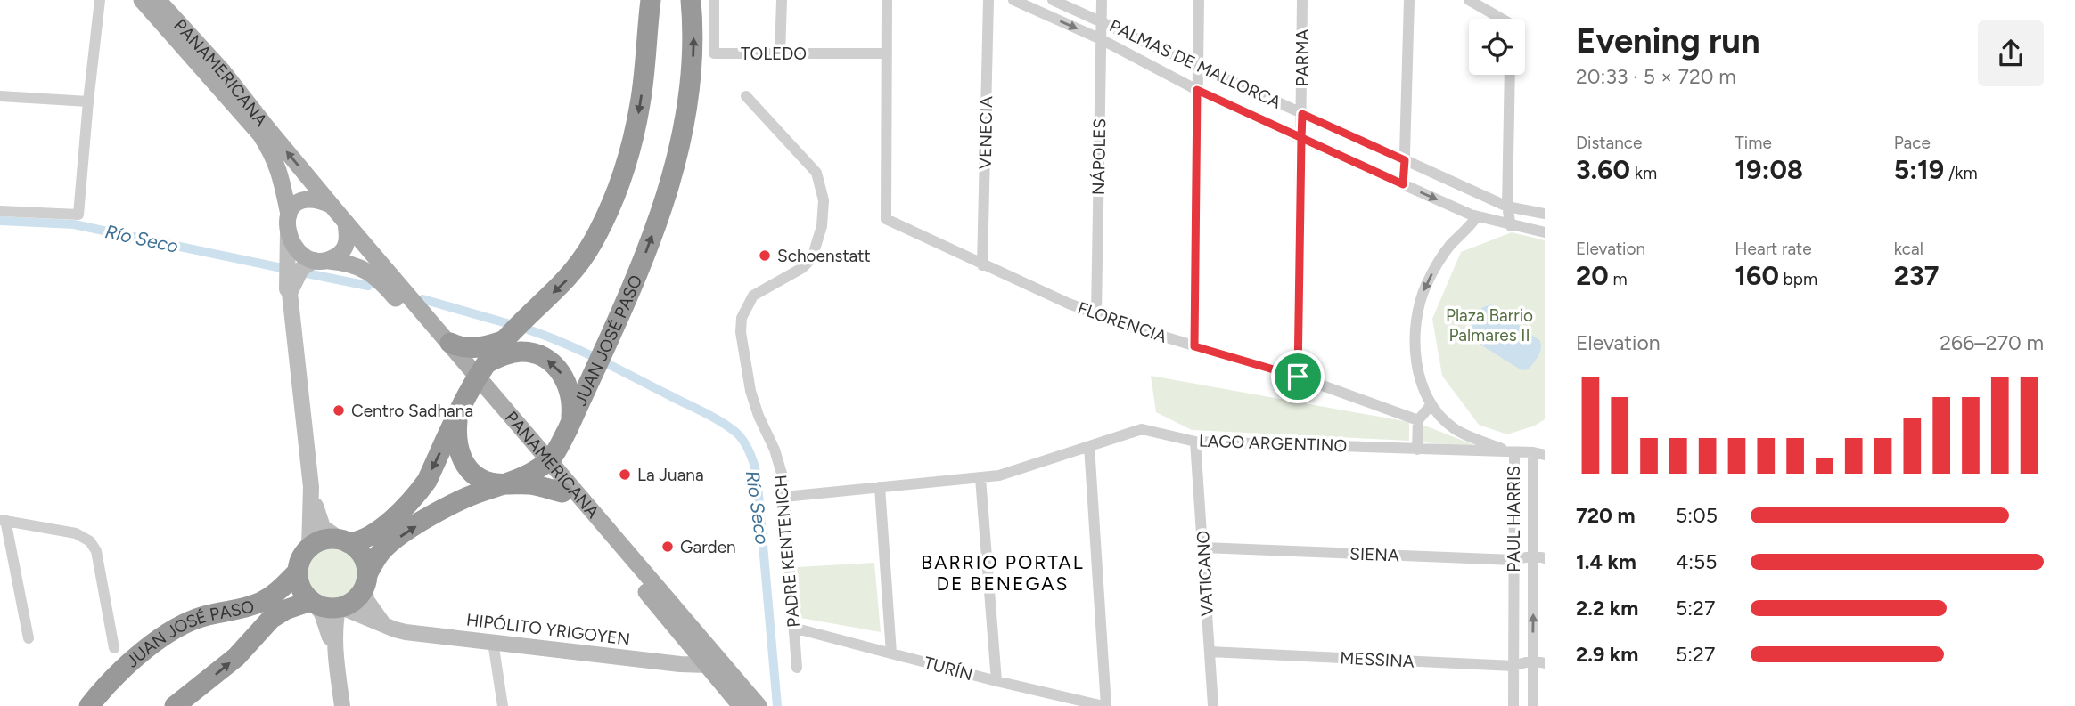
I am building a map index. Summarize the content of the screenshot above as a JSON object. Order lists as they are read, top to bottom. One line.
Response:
{"streets":{"highway":["JUAN JOSÉ PASO"],"main road":["PANAMERICANA"],"street":["TOLEDO","PARMA","PALMAS DE MALLORCA","VENECIA","NÁPOLES","FLORENCIA","LAGO ARGENTINO","PAUL HARRIS","PADRE KENTENICH","SIENA","VATICANO","HIPÓLITO YRIGOYEN","MESSINA","TURÍN"]},"crossings":[["TOLEDO","FLORENCIA"],["PARMA","PALMAS DE MALLORCA"],["PARMA","FLORENCIA"],["PALMAS DE MALLORCA","NÁPOLES"],["PALMAS DE MALLORCA","PAUL HARRIS"],["PANAMERICANA","JUAN JOSÉ PASO"],["PANAMERICANA","HIPÓLITO YRIGOYEN"],["VENECIA","FLORENCIA"],["NÁPOLES","FLORENCIA"],["JUAN JOSÉ PASO","HIPÓLITO YRIGOYEN"],["LAGO ARGENTINO","PAUL HARRIS"],["LAGO ARGENTINO","PADRE KENTENICH"],["LAGO ARGENTINO","VATICANO"],["PAUL HARRIS","SIENA"],["PAUL HARRIS","MESSINA"],["PADRE KENTENICH","TURÍN"],["SIENA","VATICANO"],["VATICANO","MESSINA"]],"districts":["BARRIO PORTAL DE BENEGAS"],"water":["Río Seco"],"parks":["Plaza Barrio Palmares II"],"places":["Schoenstatt","Centro Sadhana","La Juana","Garden"],"page":{"heading":["Evening run","20:33 · 5 × 720 m"],"stats":[["Distance","3.60 km"],["Time","19:08"],["Pace","5:19 /km"],["Elevation","20 m"],["Heart rate","160 bpm"],["kcal","237"]],"chart":["Elevation","266–270 m"],"list":[{"name":"720 m","note":"5:05"},{"name":"1.4 km","note":"4:55"},{"name":"2.2 km","note":"5:27"},{"name":"2.9 km","note":"5:27"}]}}
